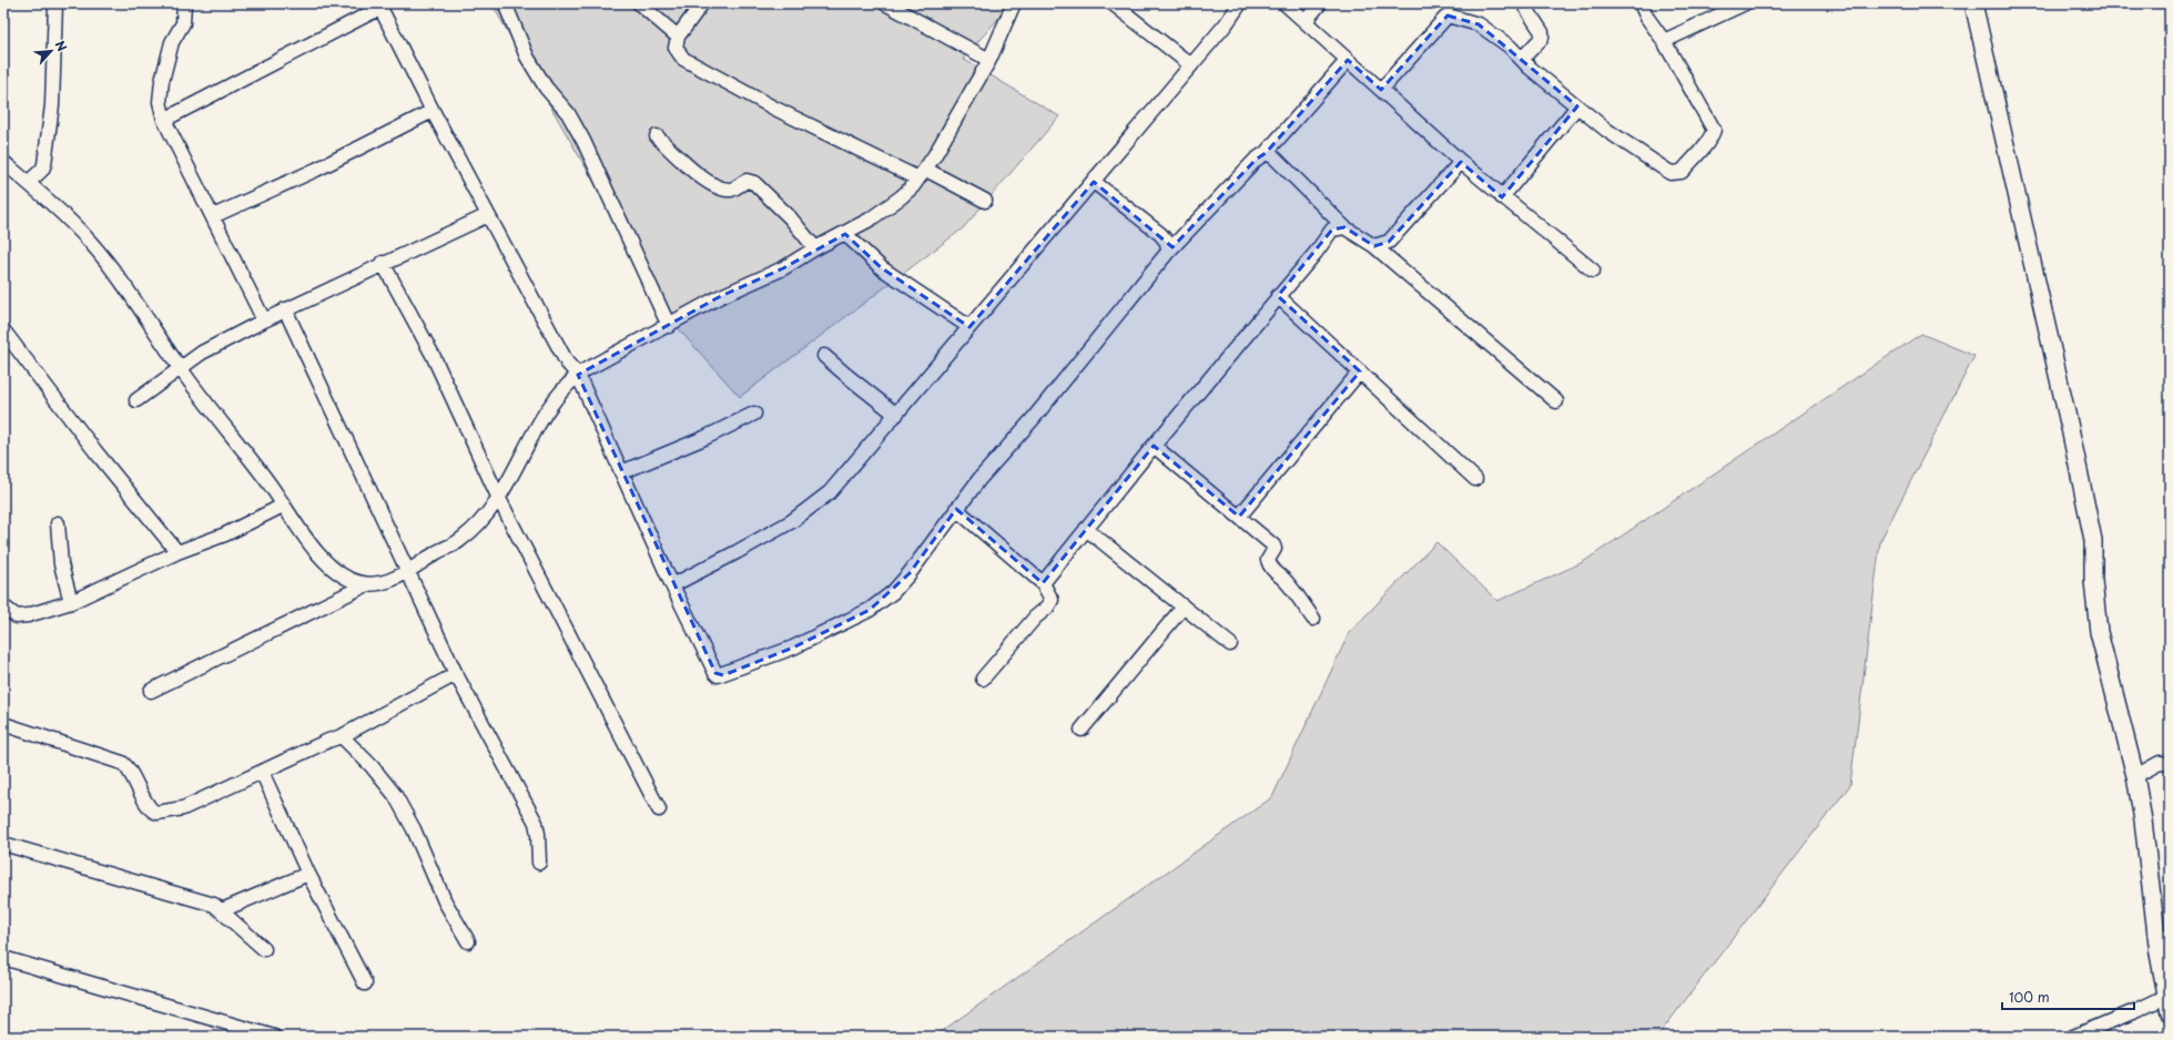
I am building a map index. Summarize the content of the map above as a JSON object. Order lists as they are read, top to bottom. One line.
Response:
{"scale_bar":"100 m","north":"top right"}
